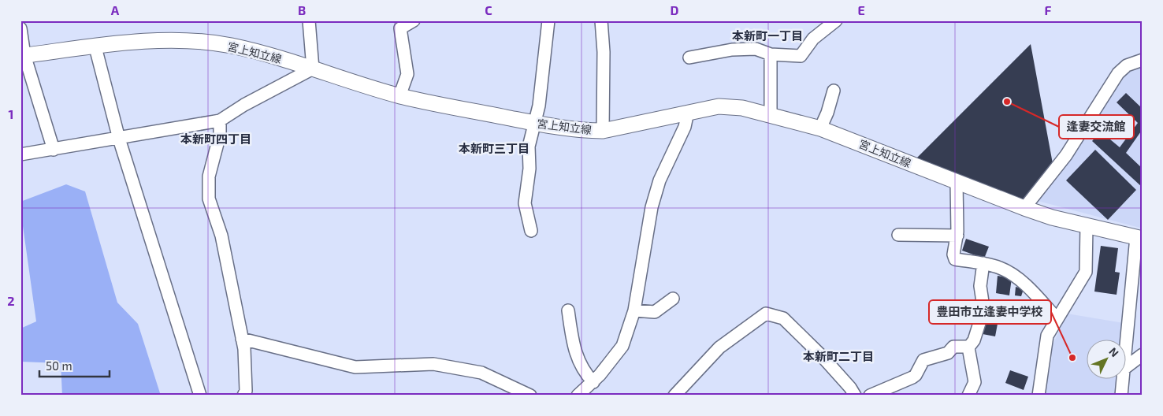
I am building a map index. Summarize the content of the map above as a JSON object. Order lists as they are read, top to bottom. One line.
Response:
{"streets":{"main road":["宮上知立線"]},"districts":["本新町一丁目","本新町四丁目","本新町三丁目","本新町二丁目"],"places":["逢妻交流館","豊田市立逢妻中学校"],"scale_bar":"50 m","north":"top right","grid":{"columns":["A","B","C","D","E","F"],"rows":["1","2"]}}
